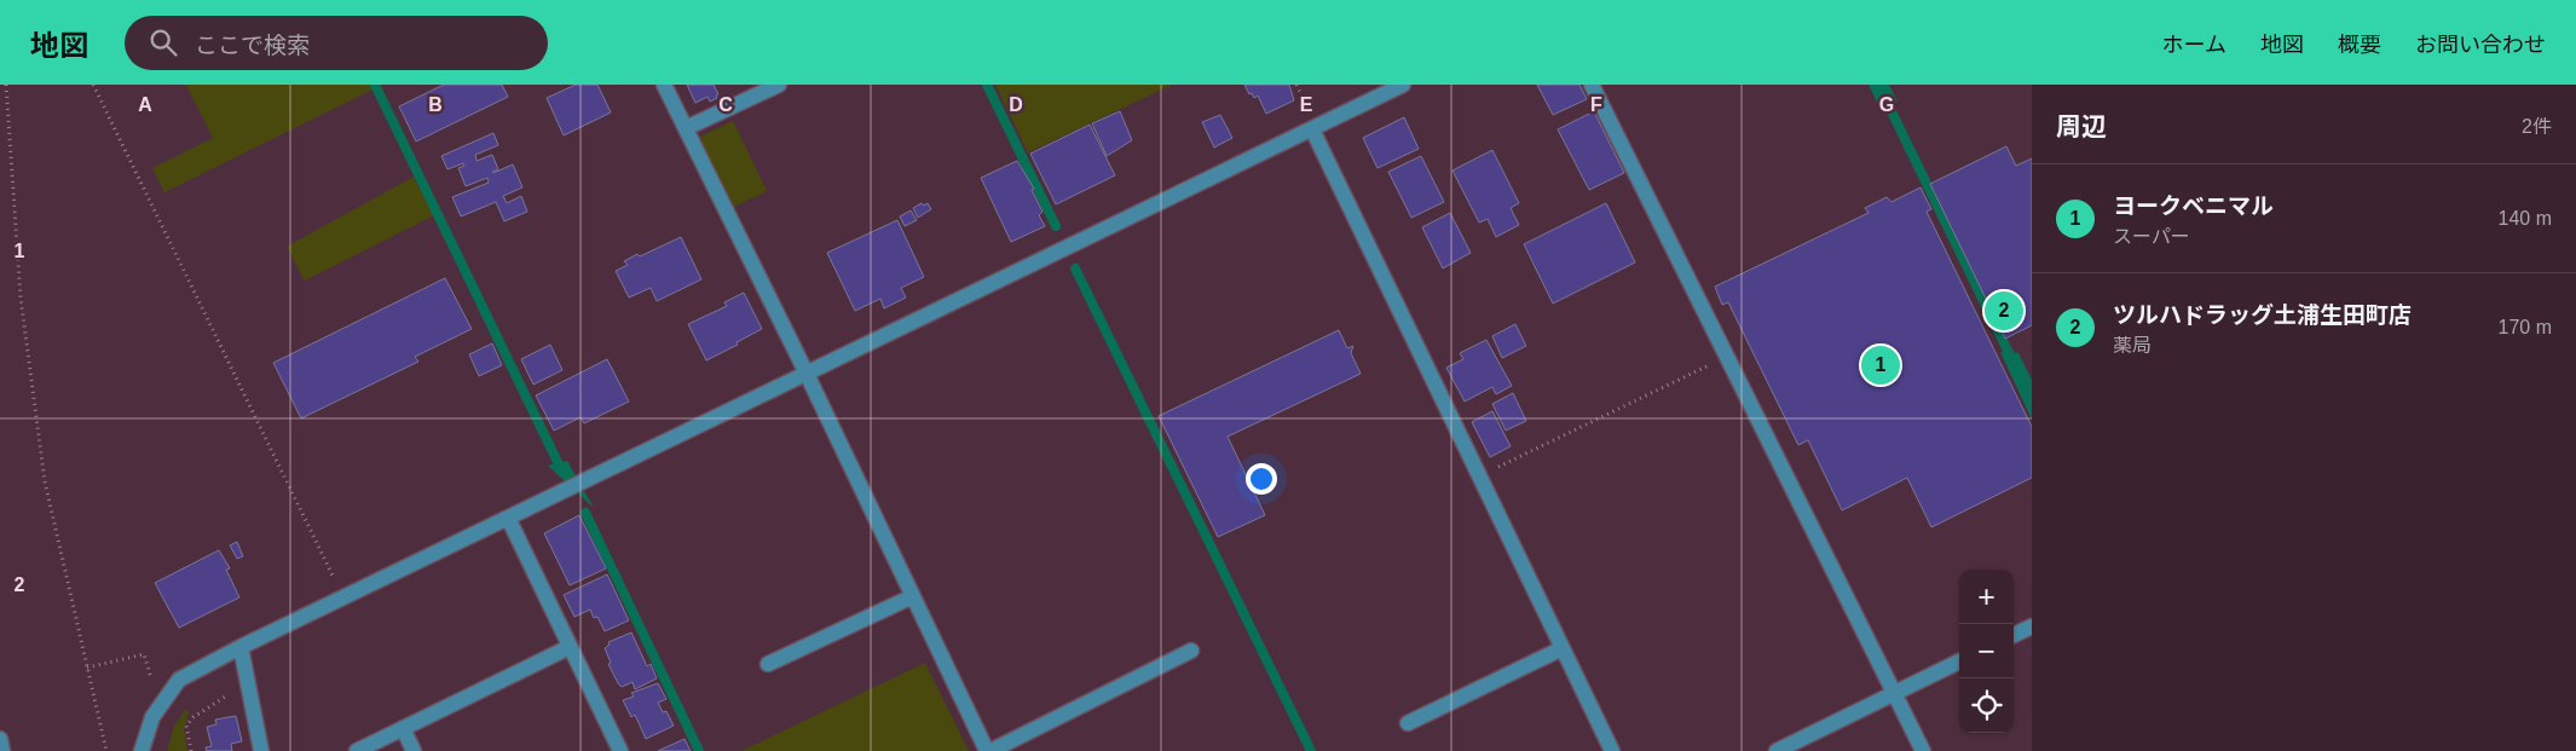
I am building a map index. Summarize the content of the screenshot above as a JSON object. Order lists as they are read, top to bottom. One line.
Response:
{"page":{"header":"地図","search":"ここで検索","nav":["ホーム","地図","概要","お問い合わせ"],"heading":["周辺","2件"],"list":[{"mark":"1","name":"ヨークベニマル","note":"スーパー","value":"140 m"},{"mark":"2","name":"ツルハドラッグ土浦生田町店","note":"薬局","value":"170 m"}],"pins":["2","1"],"map_buttons":["+","−"]},"grid":{"columns":["A","B","C","D","E","F","G"],"rows":["1","2"]}}
